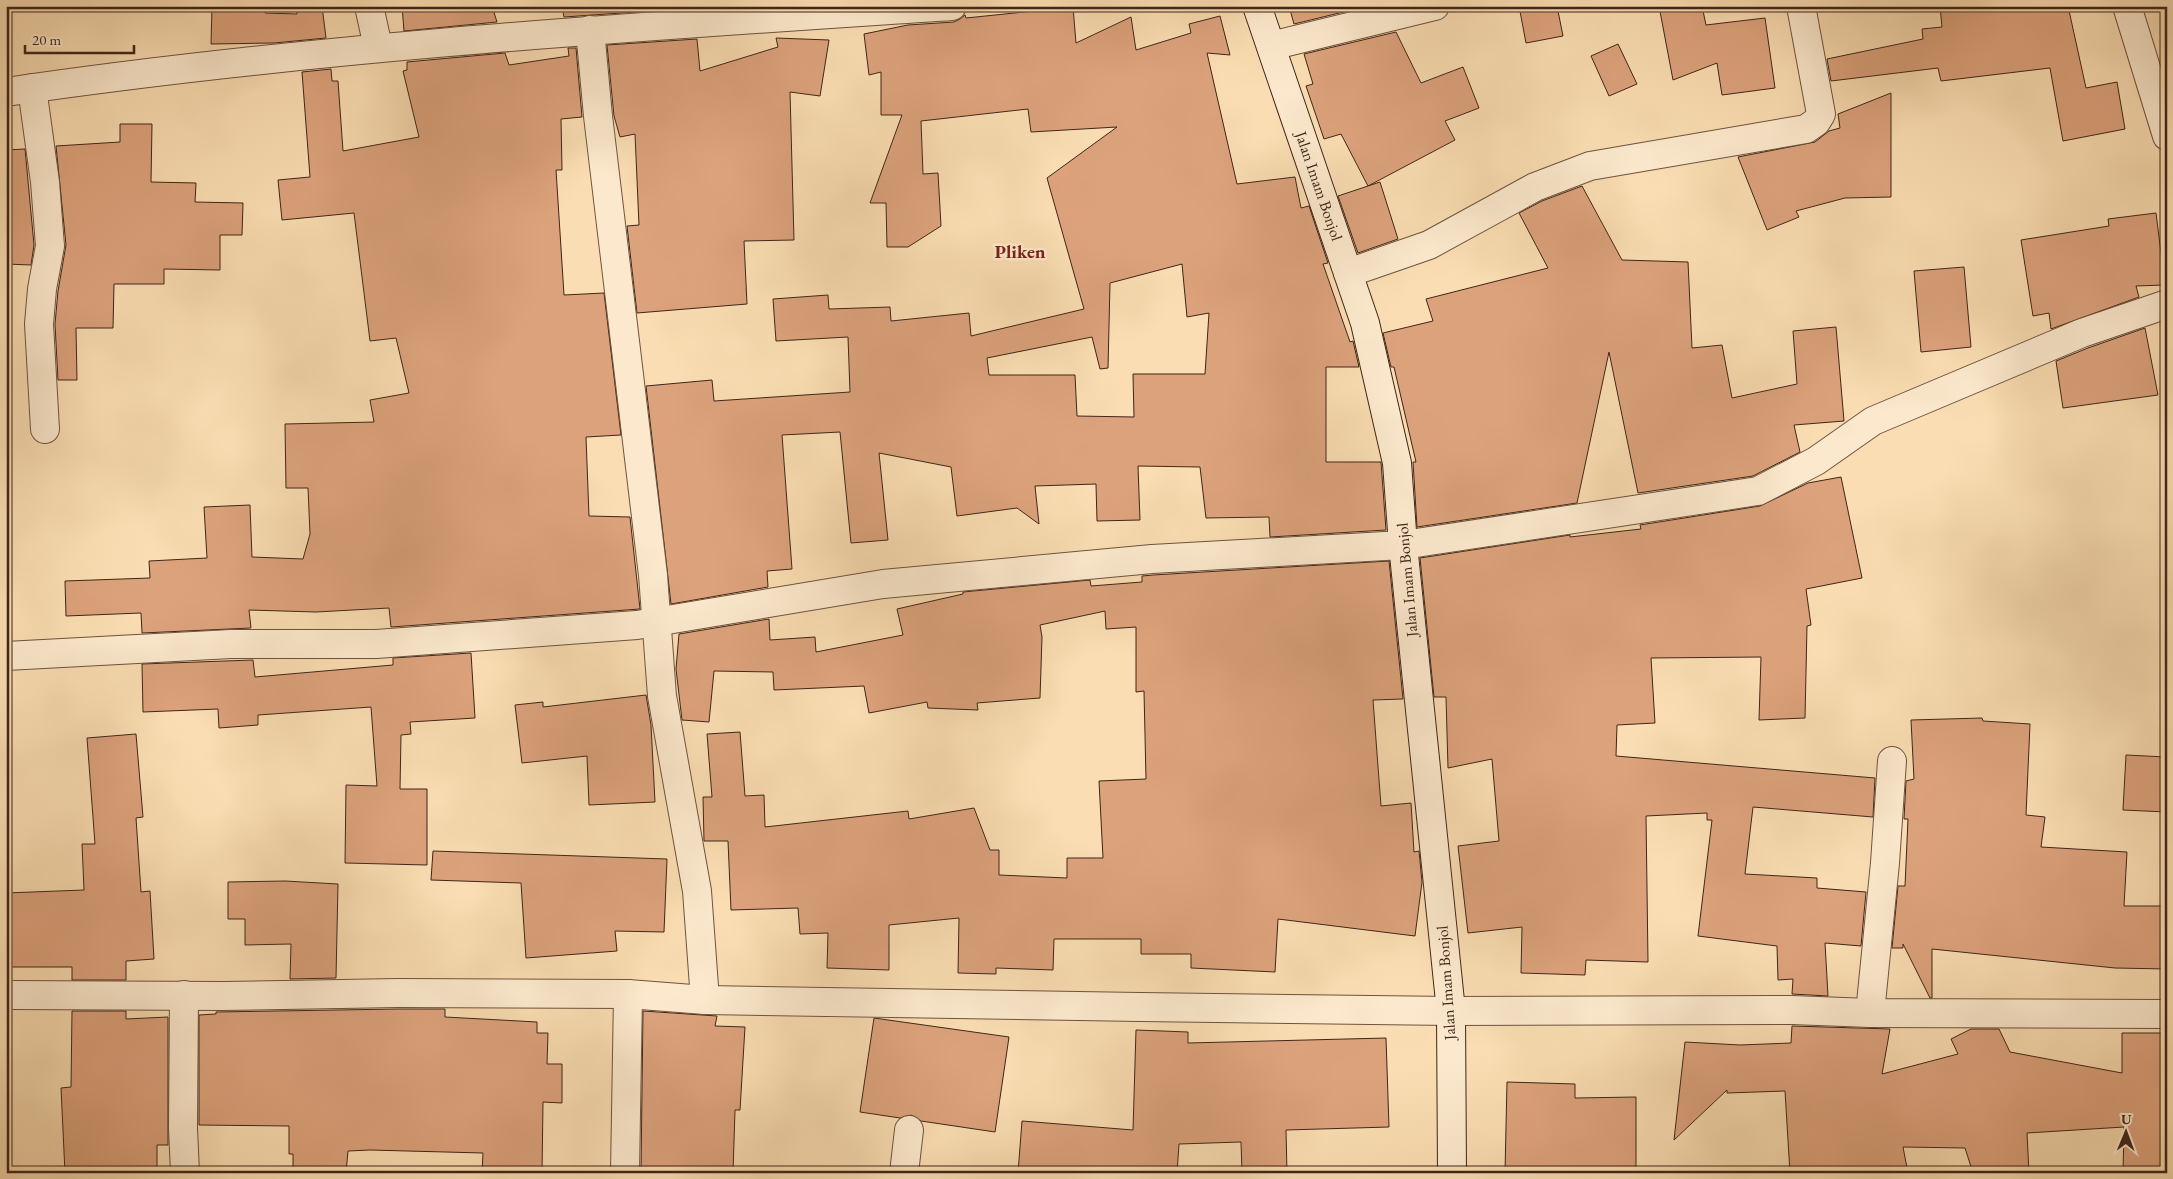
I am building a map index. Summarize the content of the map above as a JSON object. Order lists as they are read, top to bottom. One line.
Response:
{"streets":{"street":["Jalan Imam Bonjol"]},"districts":["Pliken"],"scale_bar":"20 m","north":"top"}
